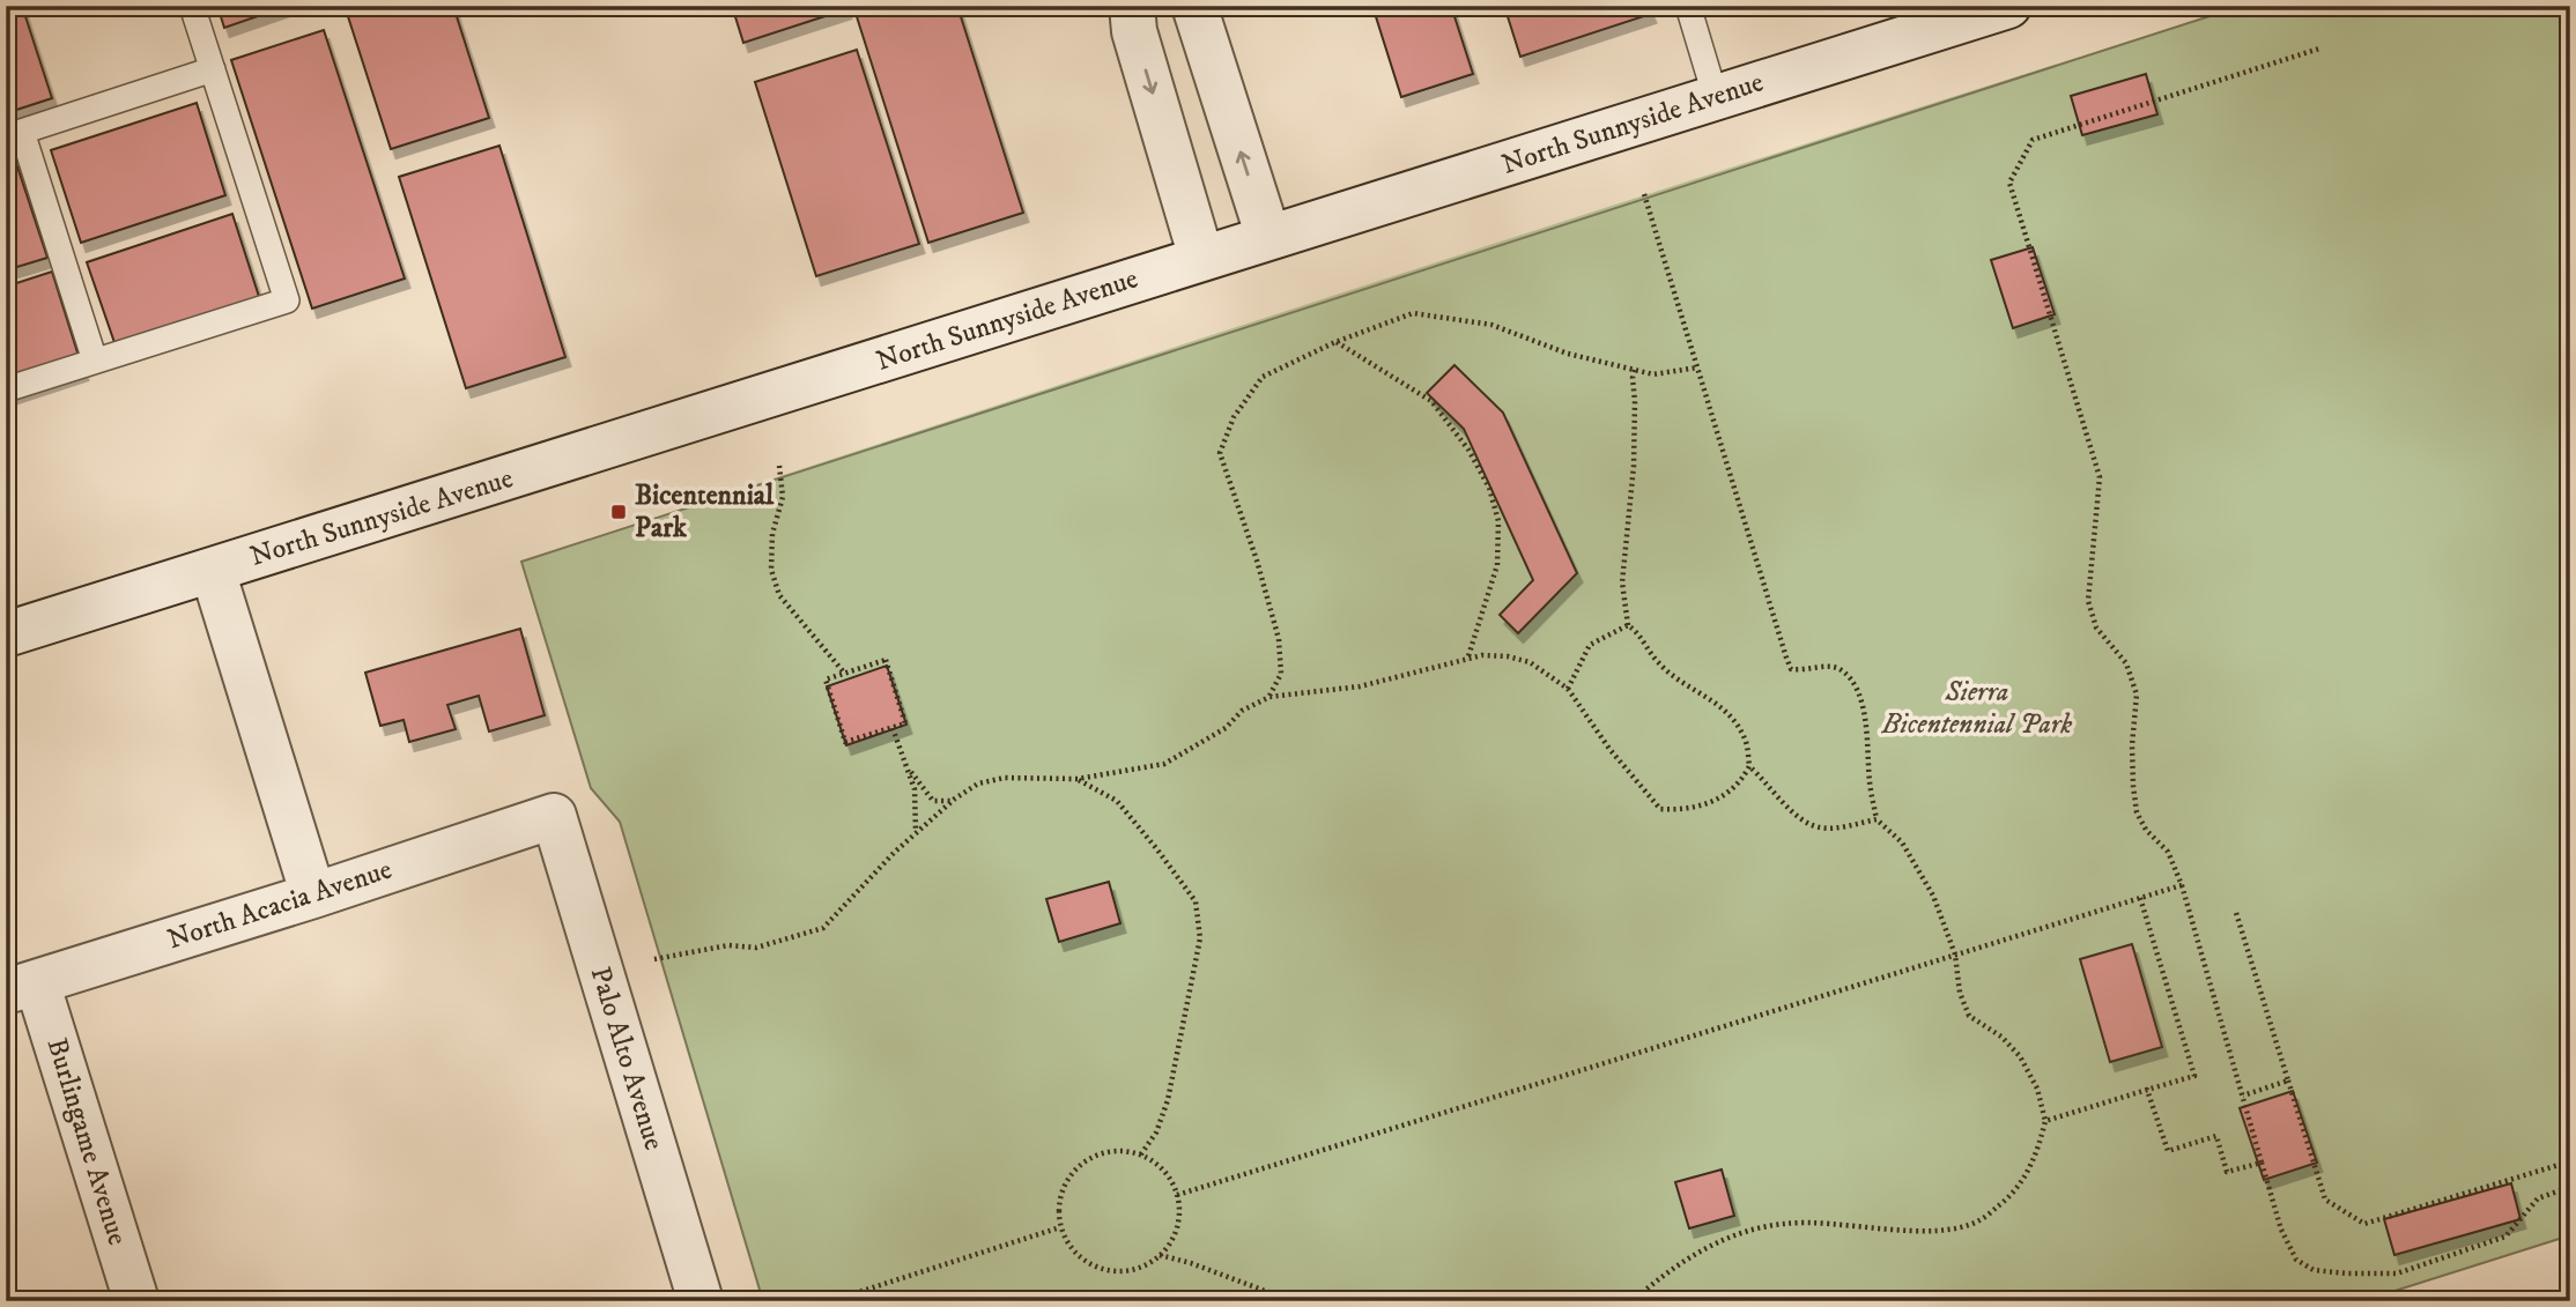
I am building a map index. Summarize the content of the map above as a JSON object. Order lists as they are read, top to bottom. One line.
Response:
{"streets":{"street":["North Sunnyside Avenue","North Acacia Avenue","Palo Alto Avenue","Burlingame Avenue"]},"crossings":[["North Acacia Avenue","Palo Alto Avenue"],["North Acacia Avenue","Burlingame Avenue"]],"parks":["Sierra Bicentennial Park"],"places":{"transit":["Bicentennial Park"]}}
